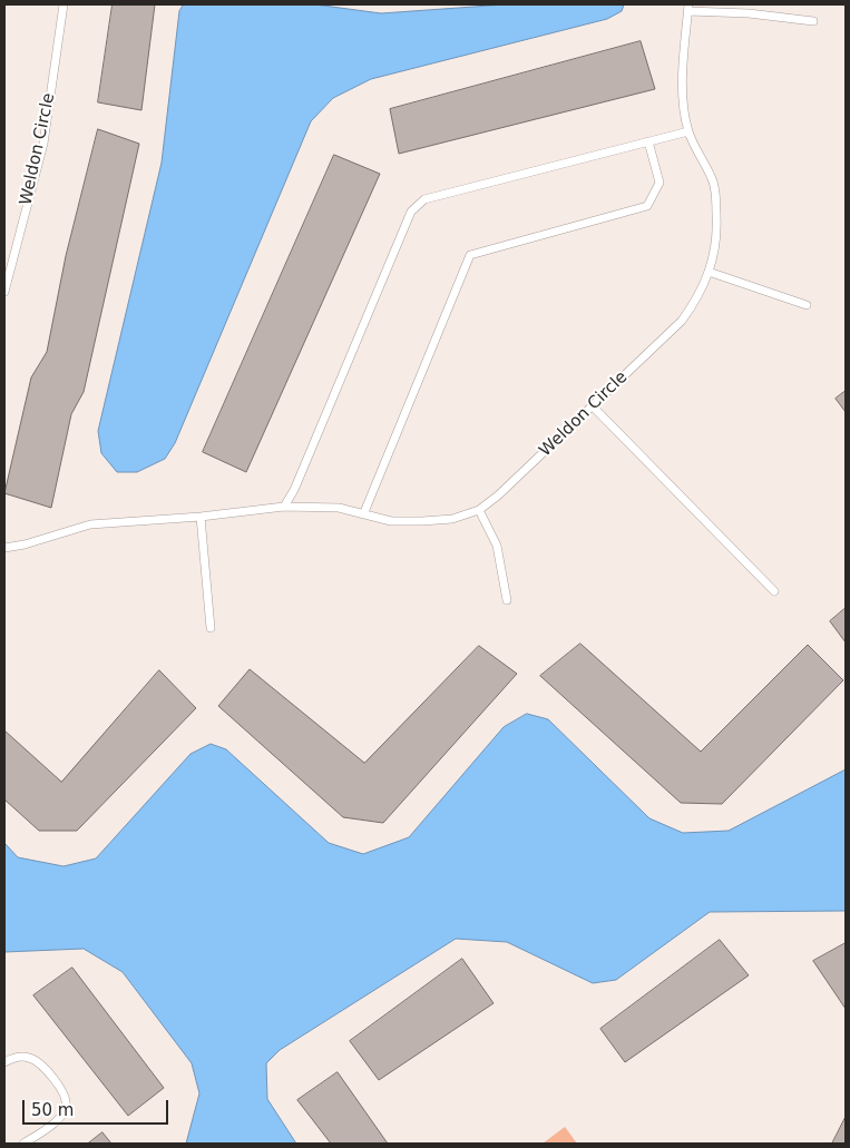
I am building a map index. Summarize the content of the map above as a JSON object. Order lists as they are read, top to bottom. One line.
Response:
{"streets":{"lane":["Weldon Circle"]},"scale_bar":"50 m"}
